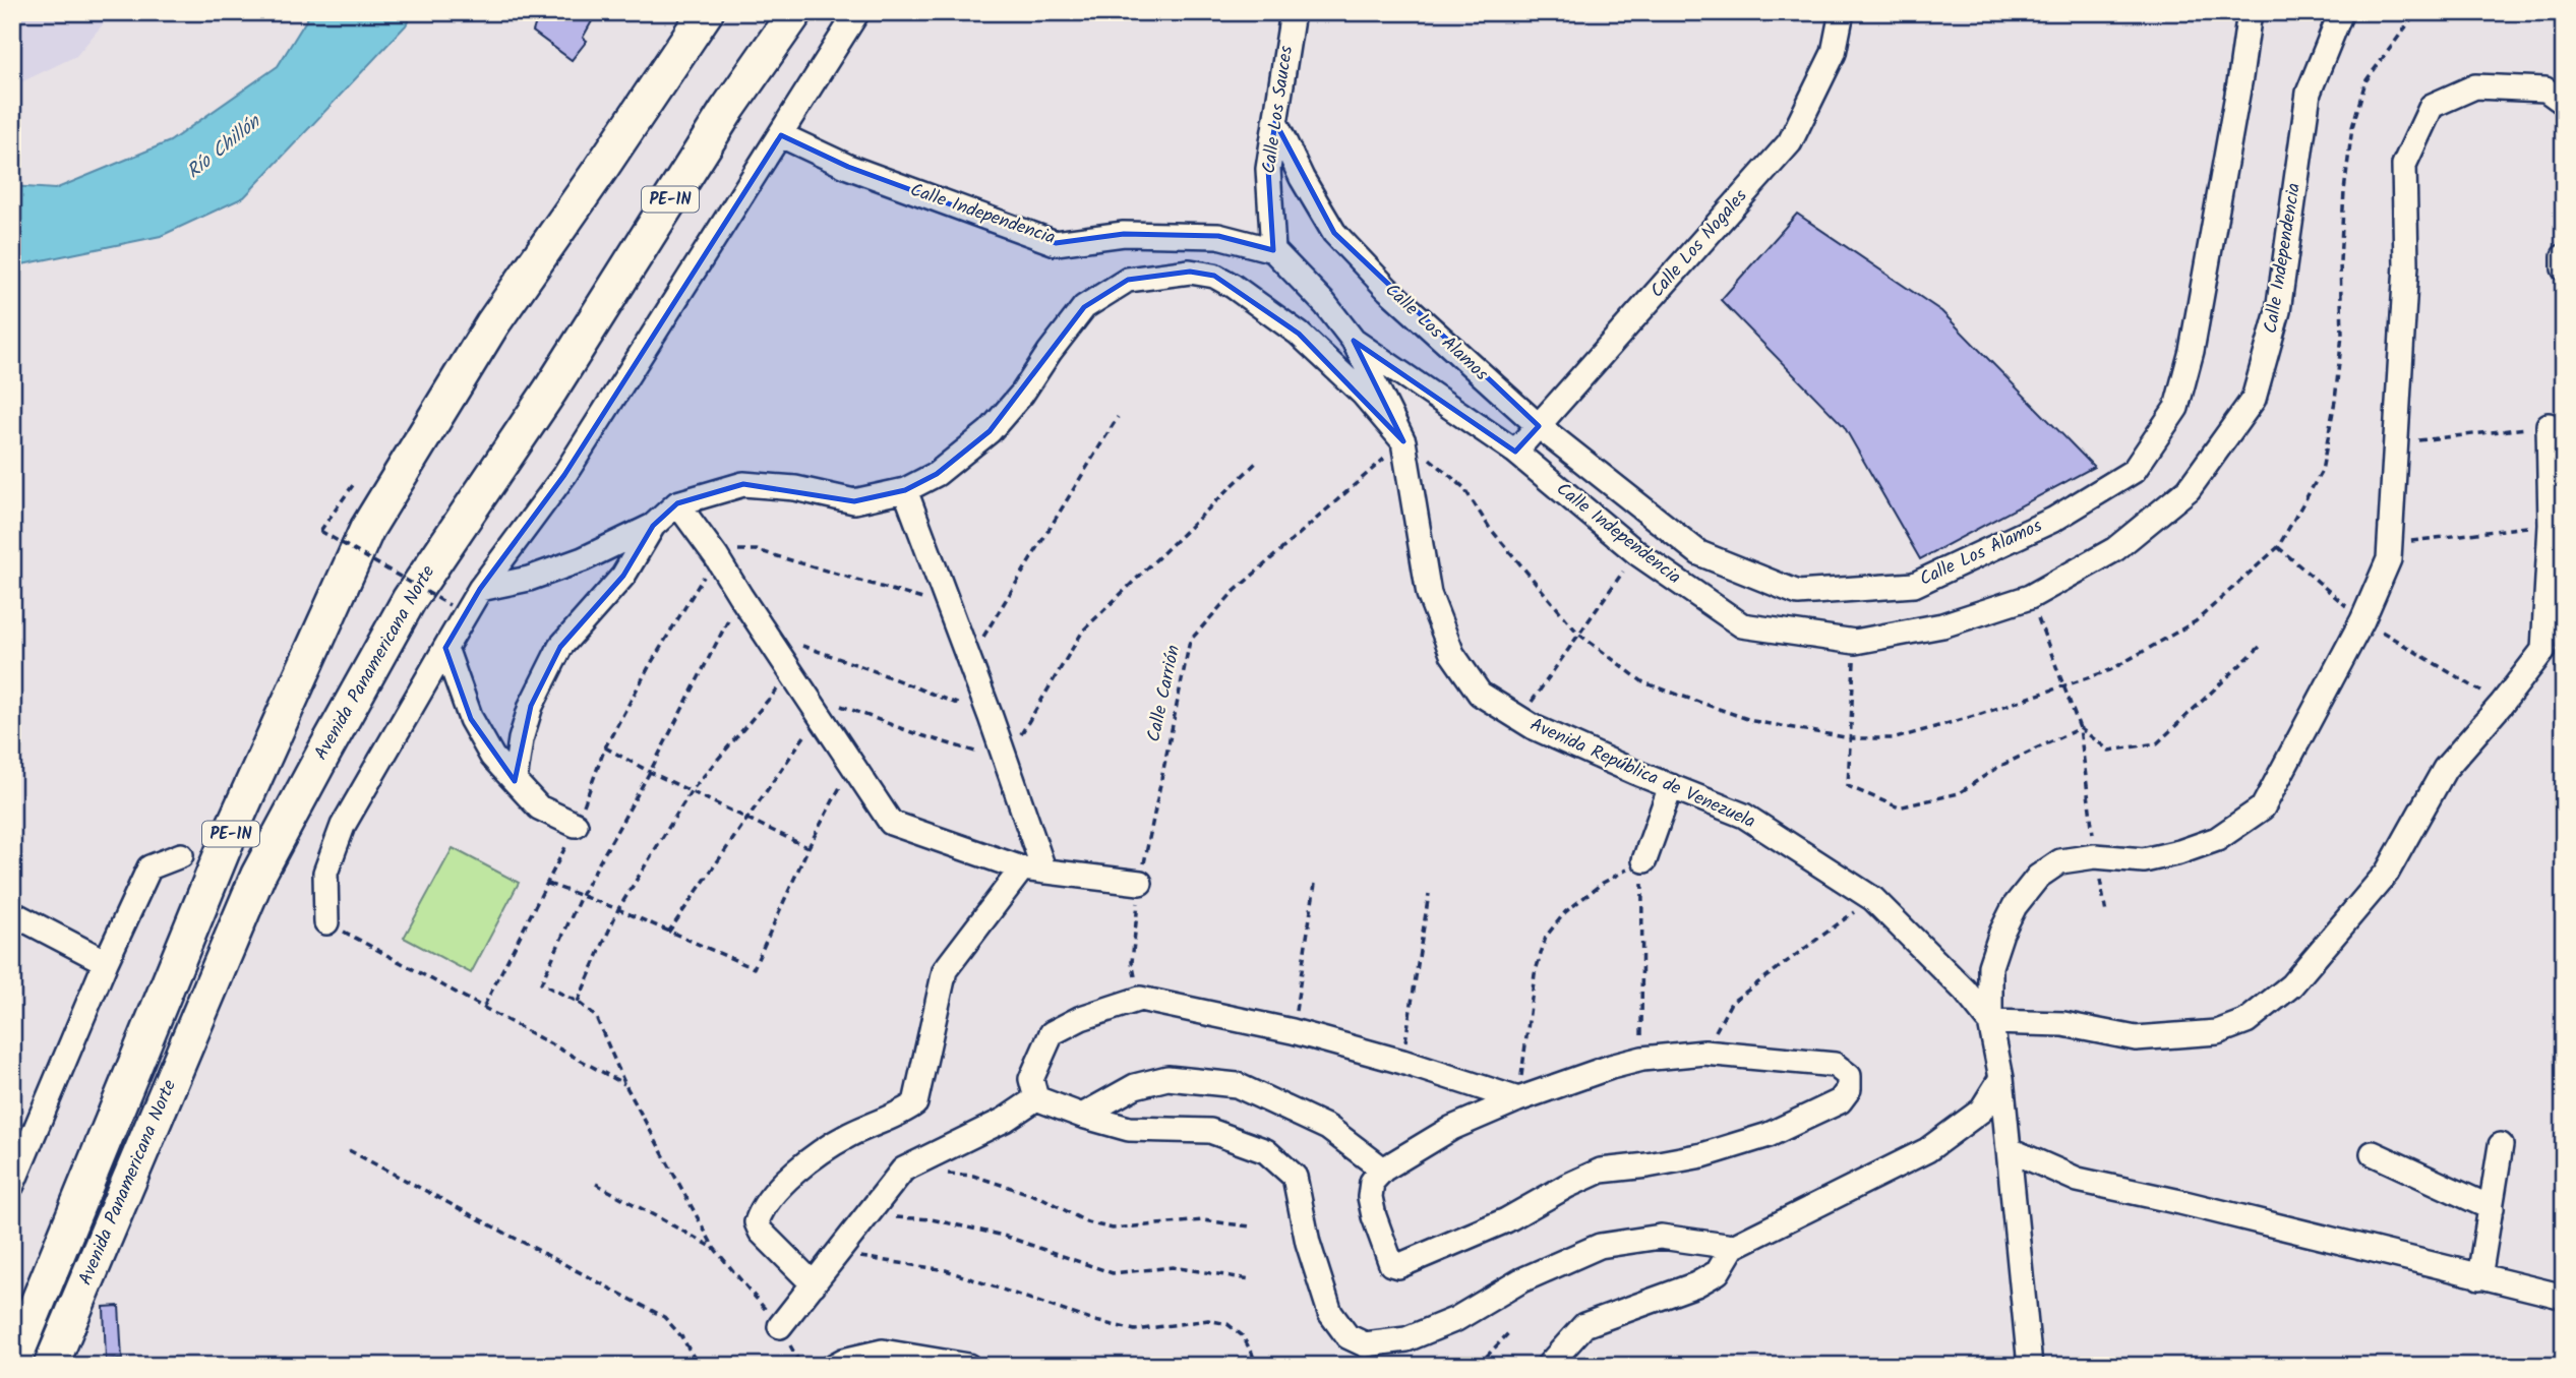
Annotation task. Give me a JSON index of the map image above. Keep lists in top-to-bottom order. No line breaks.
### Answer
{"streets":{"highway":["PE-1N","Avenida Panamericana Norte"],"street":["Calle Los Sauces","Calle Independencia","Calle Los Nogales","Calle Los Alamos","Avenida República de Venezuela"],"path":["Calle Carrión"]},"crossings":[["Calle Los Sauces","Calle Independencia"],["Calle Los Sauces","Calle Los Alamos"],["Calle Independencia","Calle Los Nogales"],["Calle Independencia","Avenida República de Venezuela"],["Calle Los Nogales","Calle Los Alamos"],["Calle Carrión","Avenida República de Venezuela"]],"water":["Río Chillón"]}
